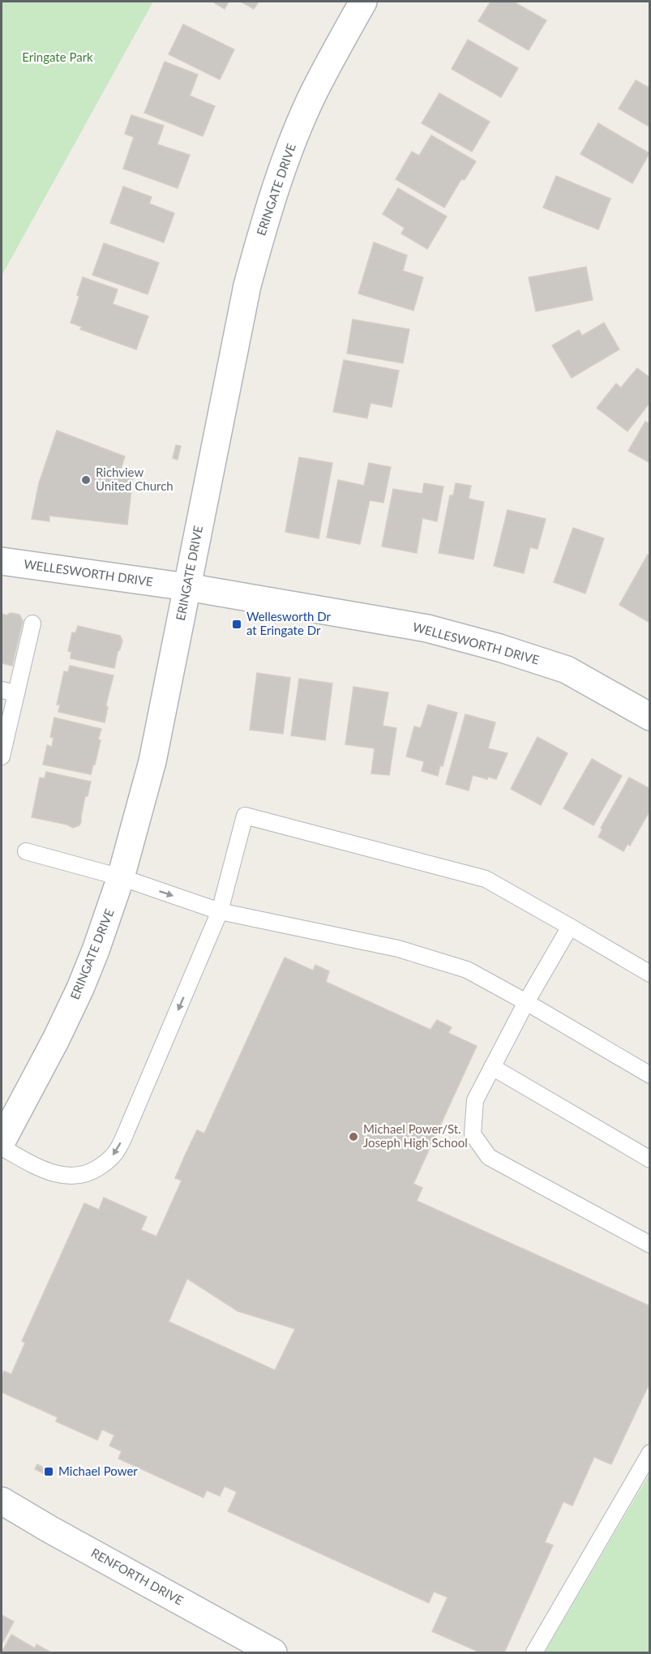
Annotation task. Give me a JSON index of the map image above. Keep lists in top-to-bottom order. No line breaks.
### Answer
{"streets":{"street":["ERINGATE DRIVE","WELLESWORTH DRIVE","RENFORTH DRIVE"]},"crossings":[["ERINGATE DRIVE","WELLESWORTH DRIVE"]],"parks":["Eringate Park"],"places":{"other":["Richview United Church","Michael Power/St. Joseph High School"],"transit":["Wellesworth Dr at Eringate Dr","Michael Power"]}}
